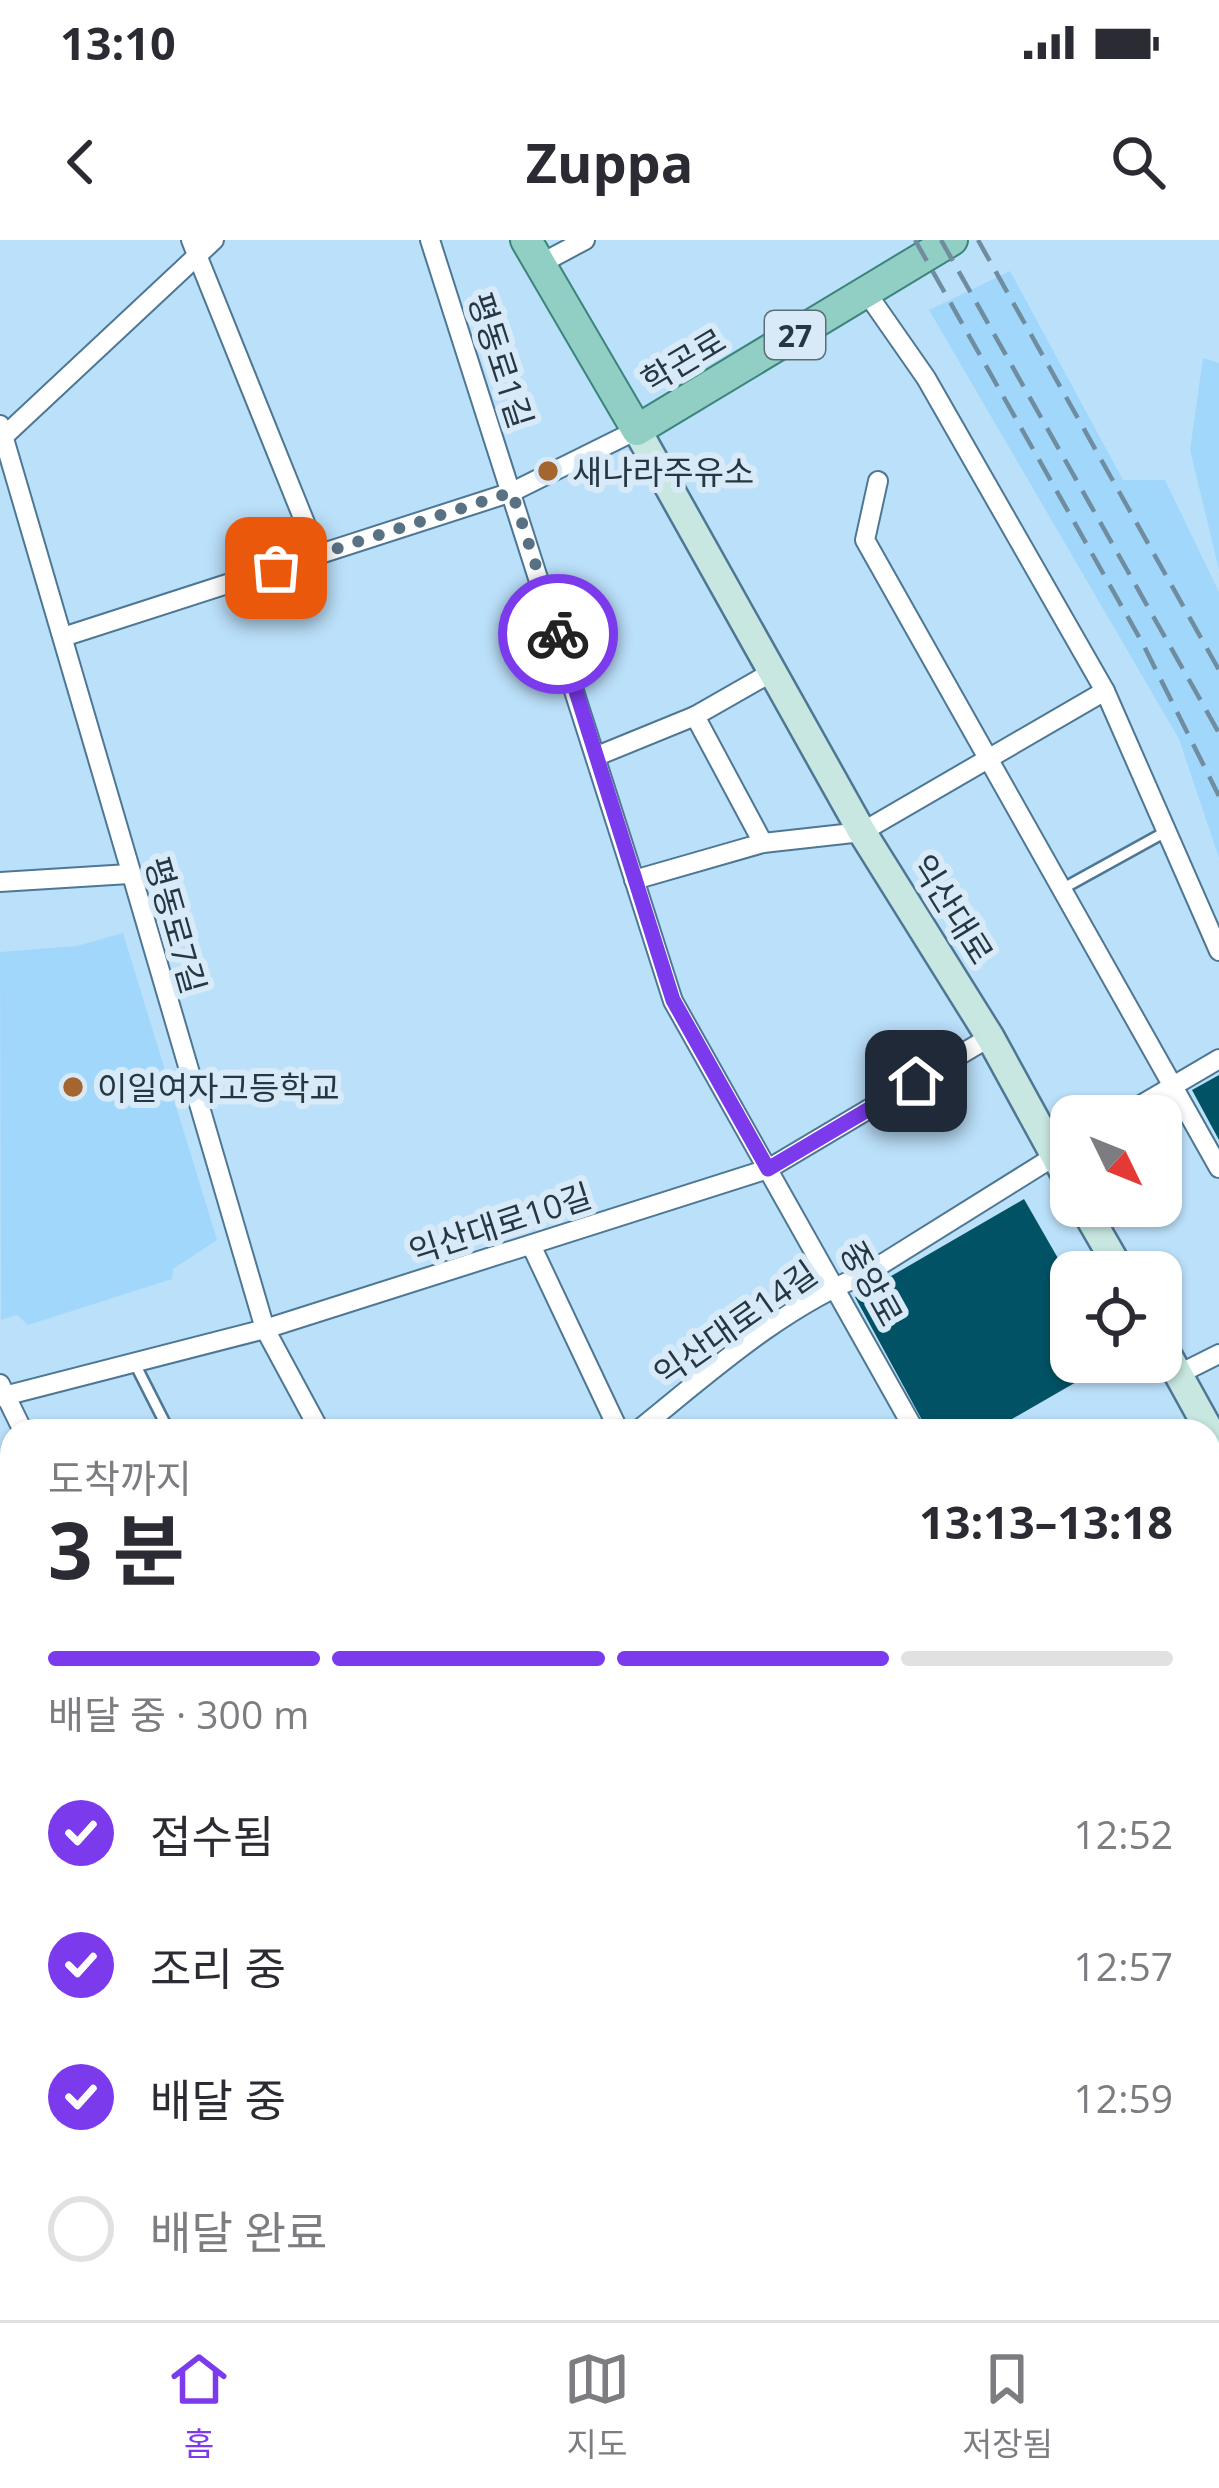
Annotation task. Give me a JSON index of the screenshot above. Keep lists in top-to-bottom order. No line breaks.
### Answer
{"streets":{"main road":["27","학곤로","익산대로"],"street":["평동로1길","평동로7길","익산대로10길","중앙로","익산대로14길"]},"crossings":[["평동로1길","익산대로10길"],["평동로1길","중앙로"],["학곤로","익산대로"],["익산대로","익산대로10길"],["평동로7길","익산대로10길"],["익산대로10길","중앙로"],["중앙로","익산대로14길"]],"places":["새나라주유소","이일여자고등학교"],"north":"bottom right","page":{"status":"13:10","header":"Zuppa","heading":["3 분","도착까지","13:13–13:18"],"bar":"배달 중 · 300 m","list":[["접수됨","12:52"],["조리 중","12:57"],["배달 중","12:59"],"배달 완료"],"tabs":["홈","지도","저장됨"]}}
